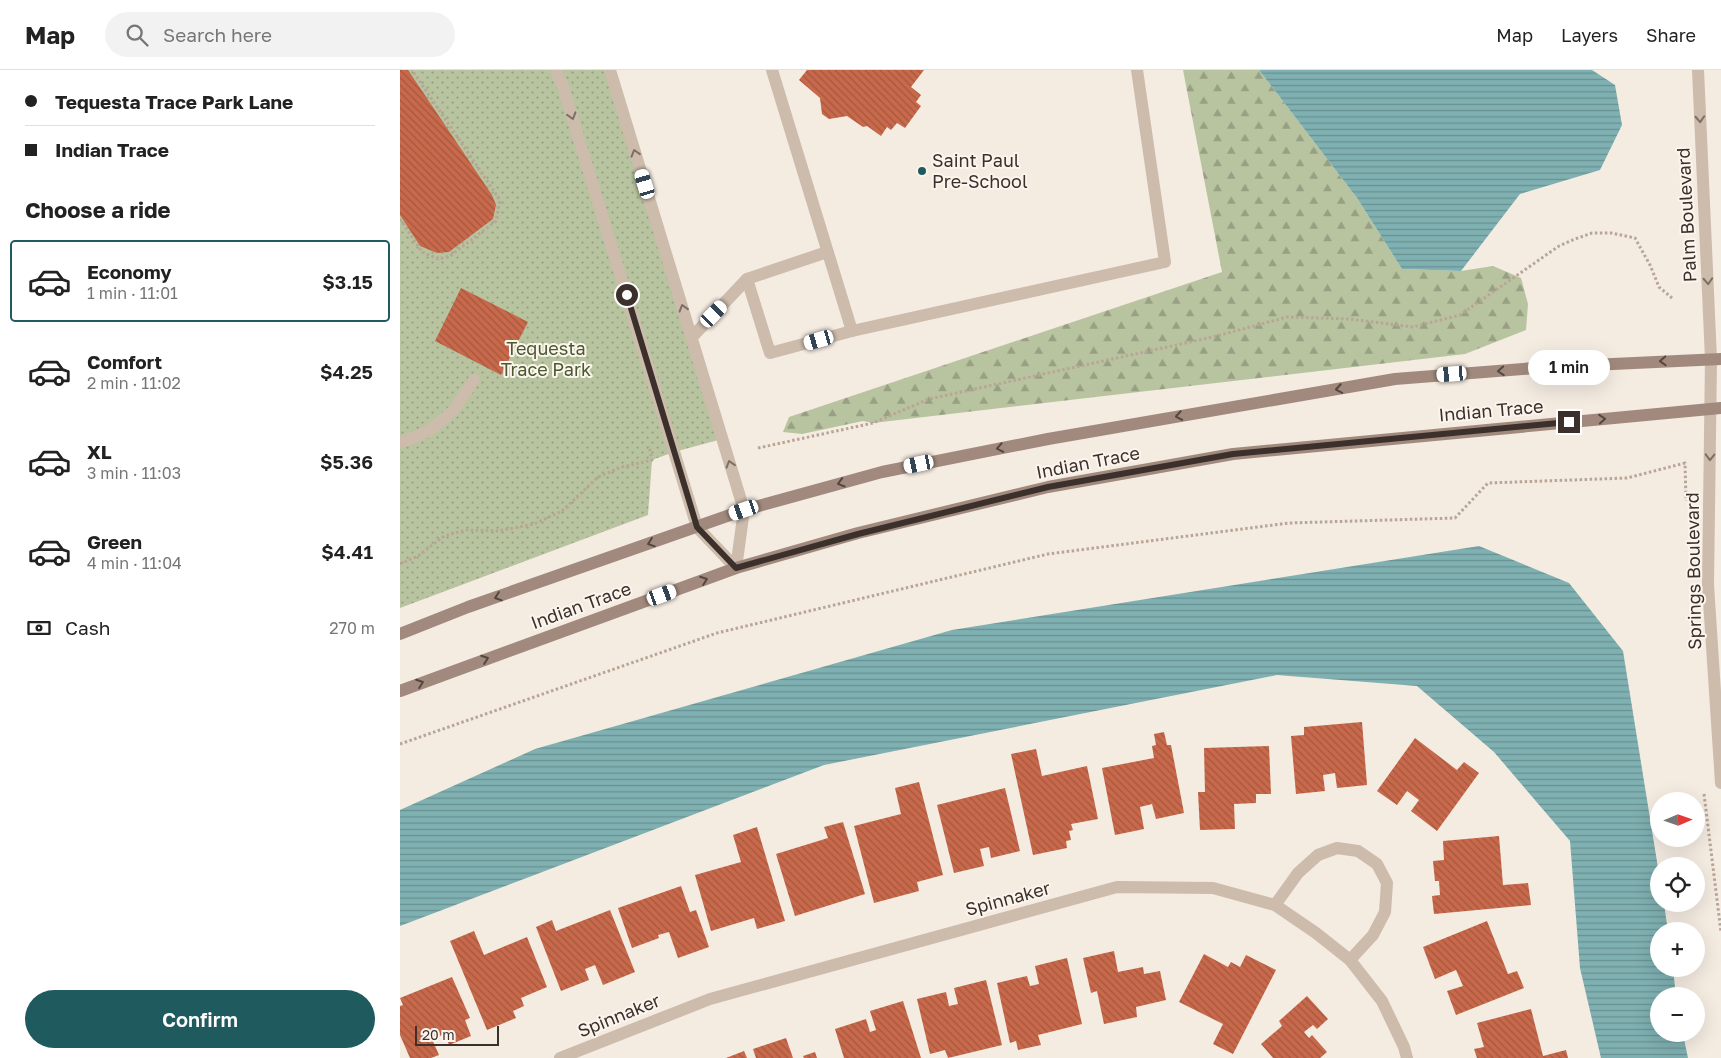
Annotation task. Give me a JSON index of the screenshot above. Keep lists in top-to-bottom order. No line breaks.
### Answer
{"streets":{"main road":["Indian Trace"],"street":["Palm Boulevard","Springs Boulevard","Spinnaker"]},"crossings":[["Palm Boulevard","Indian Trace"],["Palm Boulevard","Springs Boulevard"],["Indian Trace","Springs Boulevard"]],"one_way":["Palm Boulevard","Springs Boulevard"],"parks":["Tequesta Trace Park"],"places":["Saint Paul Pre-School"],"scale_bar":"20 m","north":"right","page":{"header":"Map","search":"Search here","nav":["Map","Layers","Share"],"banner":["Tequesta Trace Park Lane","Indian Trace"],"heading":"Choose a ride","list":[{"name":"Economy","note":"1 min · 11:01","value":"$3.15"},{"name":"Comfort","note":"2 min · 11:02","value":"$4.25"},{"name":"XL","note":"3 min · 11:03","value":"$5.36"},{"name":"Green","note":"4 min · 11:04","value":"$4.41"}],"bubble":"1 min","pay":["Cash","270 m"],"map_buttons":["+","−"],"buttons":"Confirm","scale":"20 m"}}
